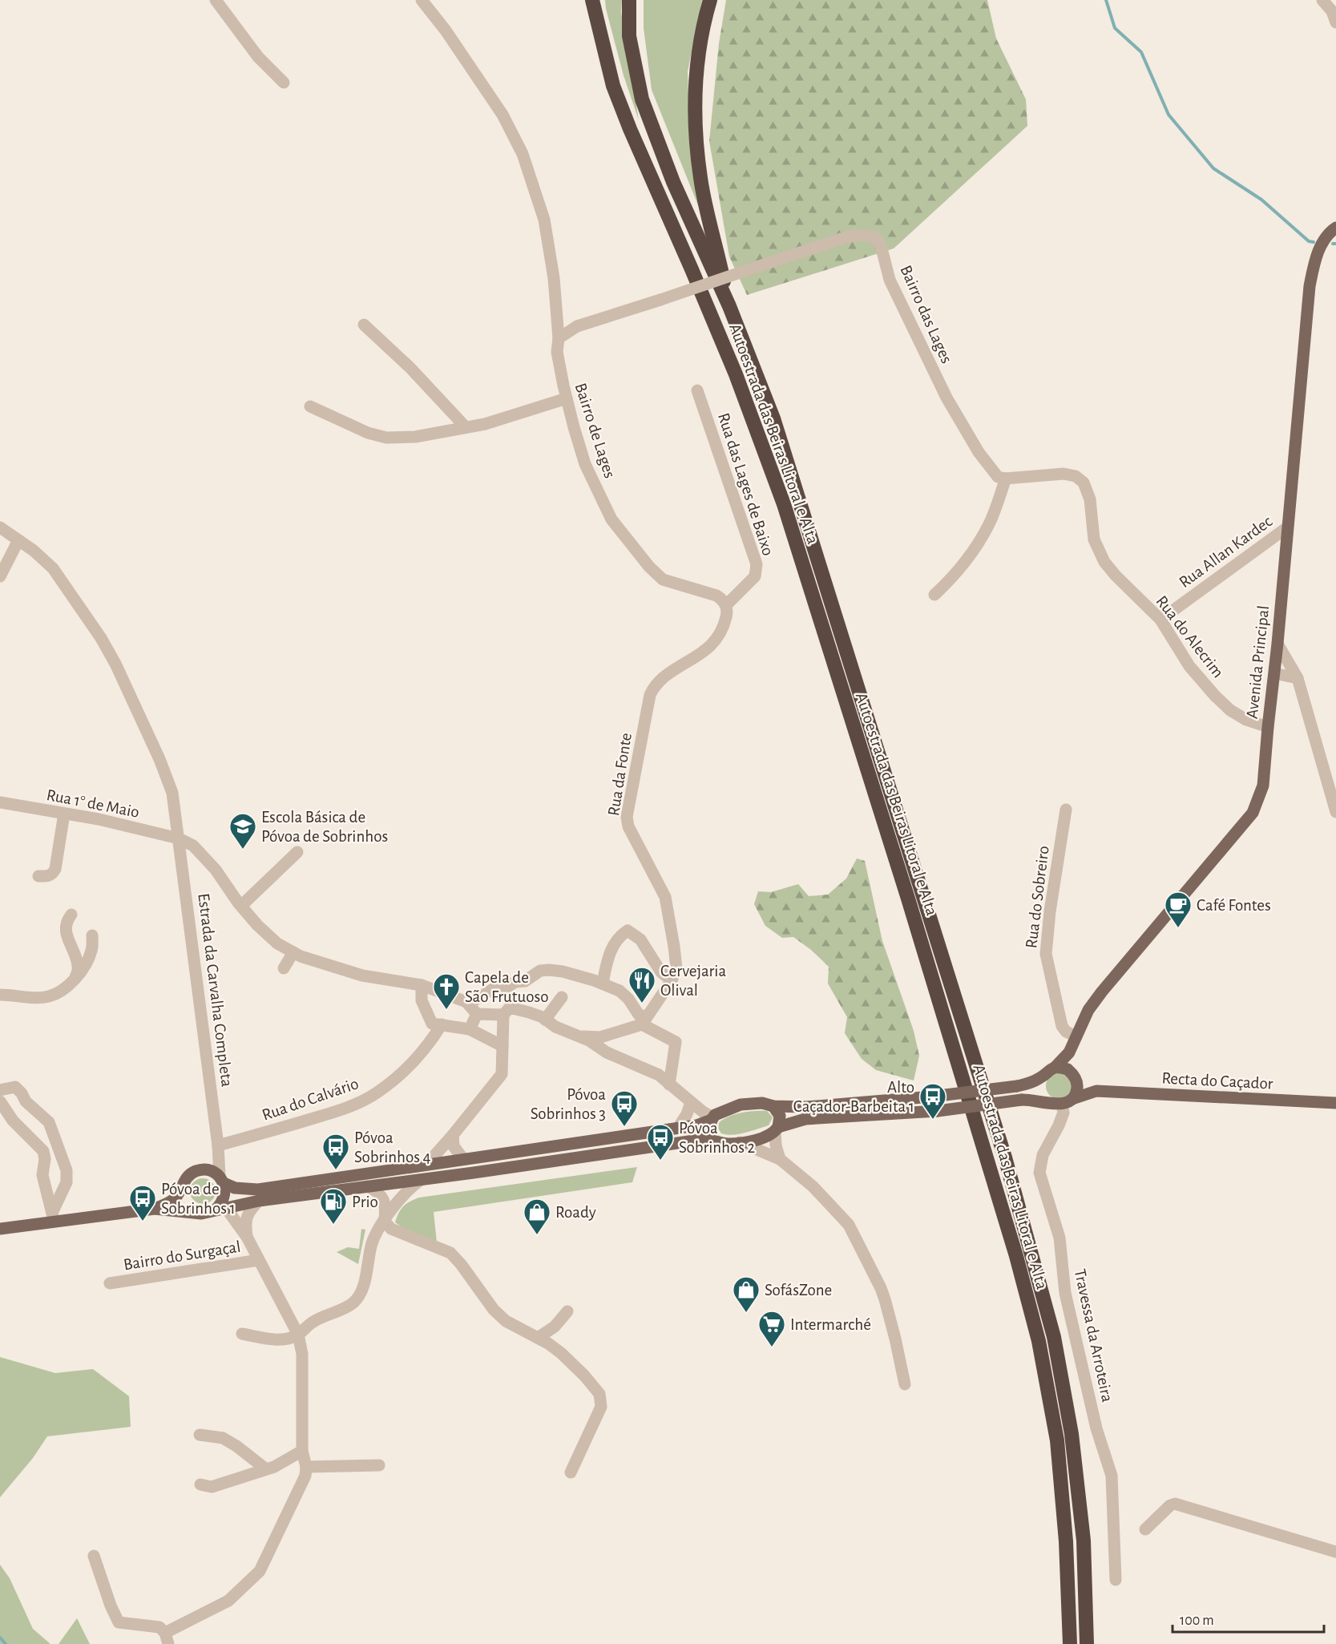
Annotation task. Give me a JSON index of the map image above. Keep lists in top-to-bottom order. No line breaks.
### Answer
{"streets":{"highway":["Autoestrada das Beiras Litoral e Alta"],"main road":["Avenida Principal","Recta do Caçador"],"street":["Bairro das Lages","Bairro de Lages","Rua das Lages de Baixo","Rua Allan Kardec","Rua do Alecrim","Rua da Fonte","Rua 1° de Maio","Rua do Sobreiro","Estrada da Carvalha Completa","Rua do Calvário","Bairro do Surgaçal","Travessa da Arroteira"]},"crossings":[["Bairro das Lages","Bairro de Lages"],["Bairro das Lages","Rua do Alecrim"],["Bairro de Lages","Rua das Lages de Baixo"],["Bairro de Lages","Rua da Fonte"],["Rua das Lages de Baixo","Rua da Fonte"],["Rua Allan Kardec","Rua do Alecrim"],["Rua Allan Kardec","Avenida Principal"],["Rua do Alecrim","Avenida Principal"],["Avenida Principal","Rua do Sobreiro"],["Avenida Principal","Travessa da Arroteira"],["Rua 1° de Maio","Estrada da Carvalha Completa"],["Estrada da Carvalha Completa","Rua do Calvário"],["Estrada da Carvalha Completa","Bairro do Surgaçal"]],"places":{"school or university":["Escola Básica de Póvoa de Sobrinhos"],"cafe":["Café Fontes"],"restaurant":["Cervejaria Olival"],"church":["Capela de São Frutuoso"],"bus stop":["Alto Caçador-Barbeita 1","Póvoa Sobrinhos 3","Póvoa Sobrinhos 2","Póvoa Sobrinhos 4","Póvoa de Sobrinhos 1"],"fuel station":["Prio"],"shop":["Roady","SofásZone"],"supermarket":["Intermarché"]},"scale_bar":"100 m"}
